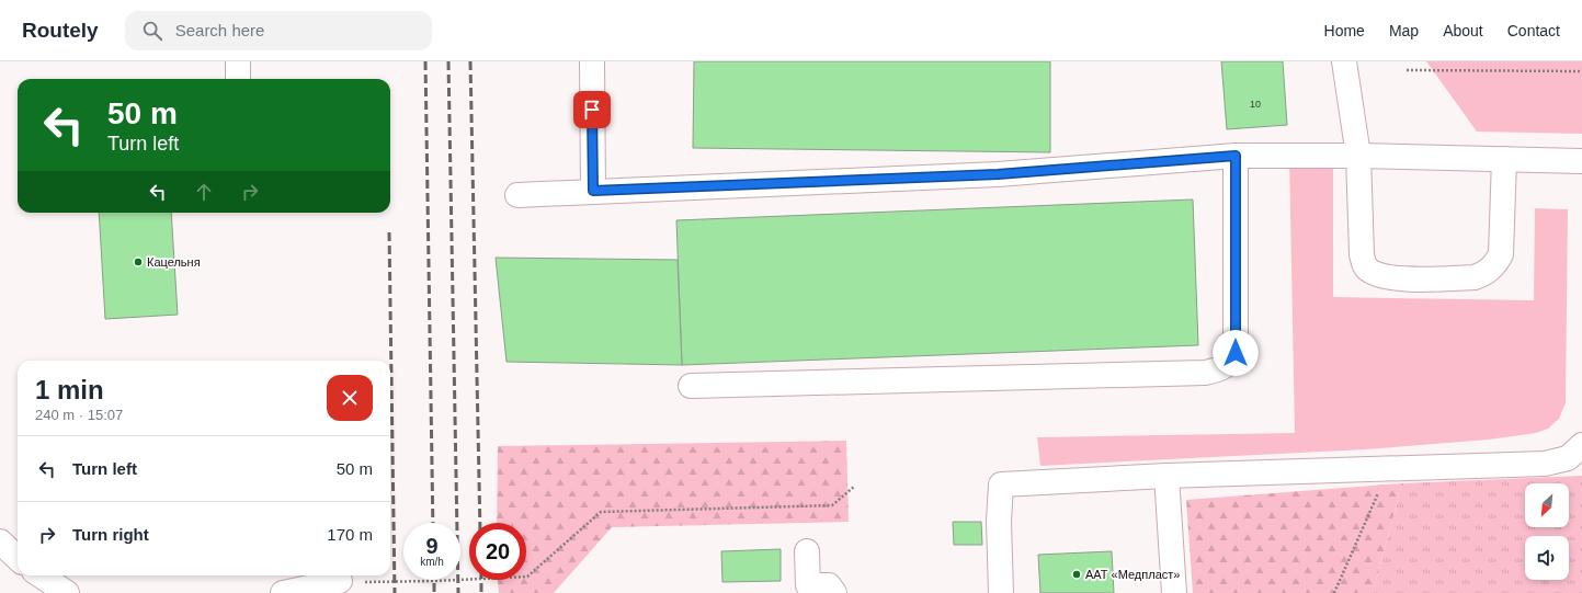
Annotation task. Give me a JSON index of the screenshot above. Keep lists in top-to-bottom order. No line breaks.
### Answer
{"places":["Кацельня","ААТ «Медпласт»"],"house_numbers":["10"],"north":"bottom left","page":{"header":"Routely","search":"Search here","nav":["Home","Map","About","Contact"],"turn":["50 m","Turn left"],"heading":["1 min","240 m · 15:07"],"list":[{"name":"Turn left","value":"50 m"},{"name":"Turn right","value":"170 m"}],"speed":"9 km/h","limit":"20"}}
